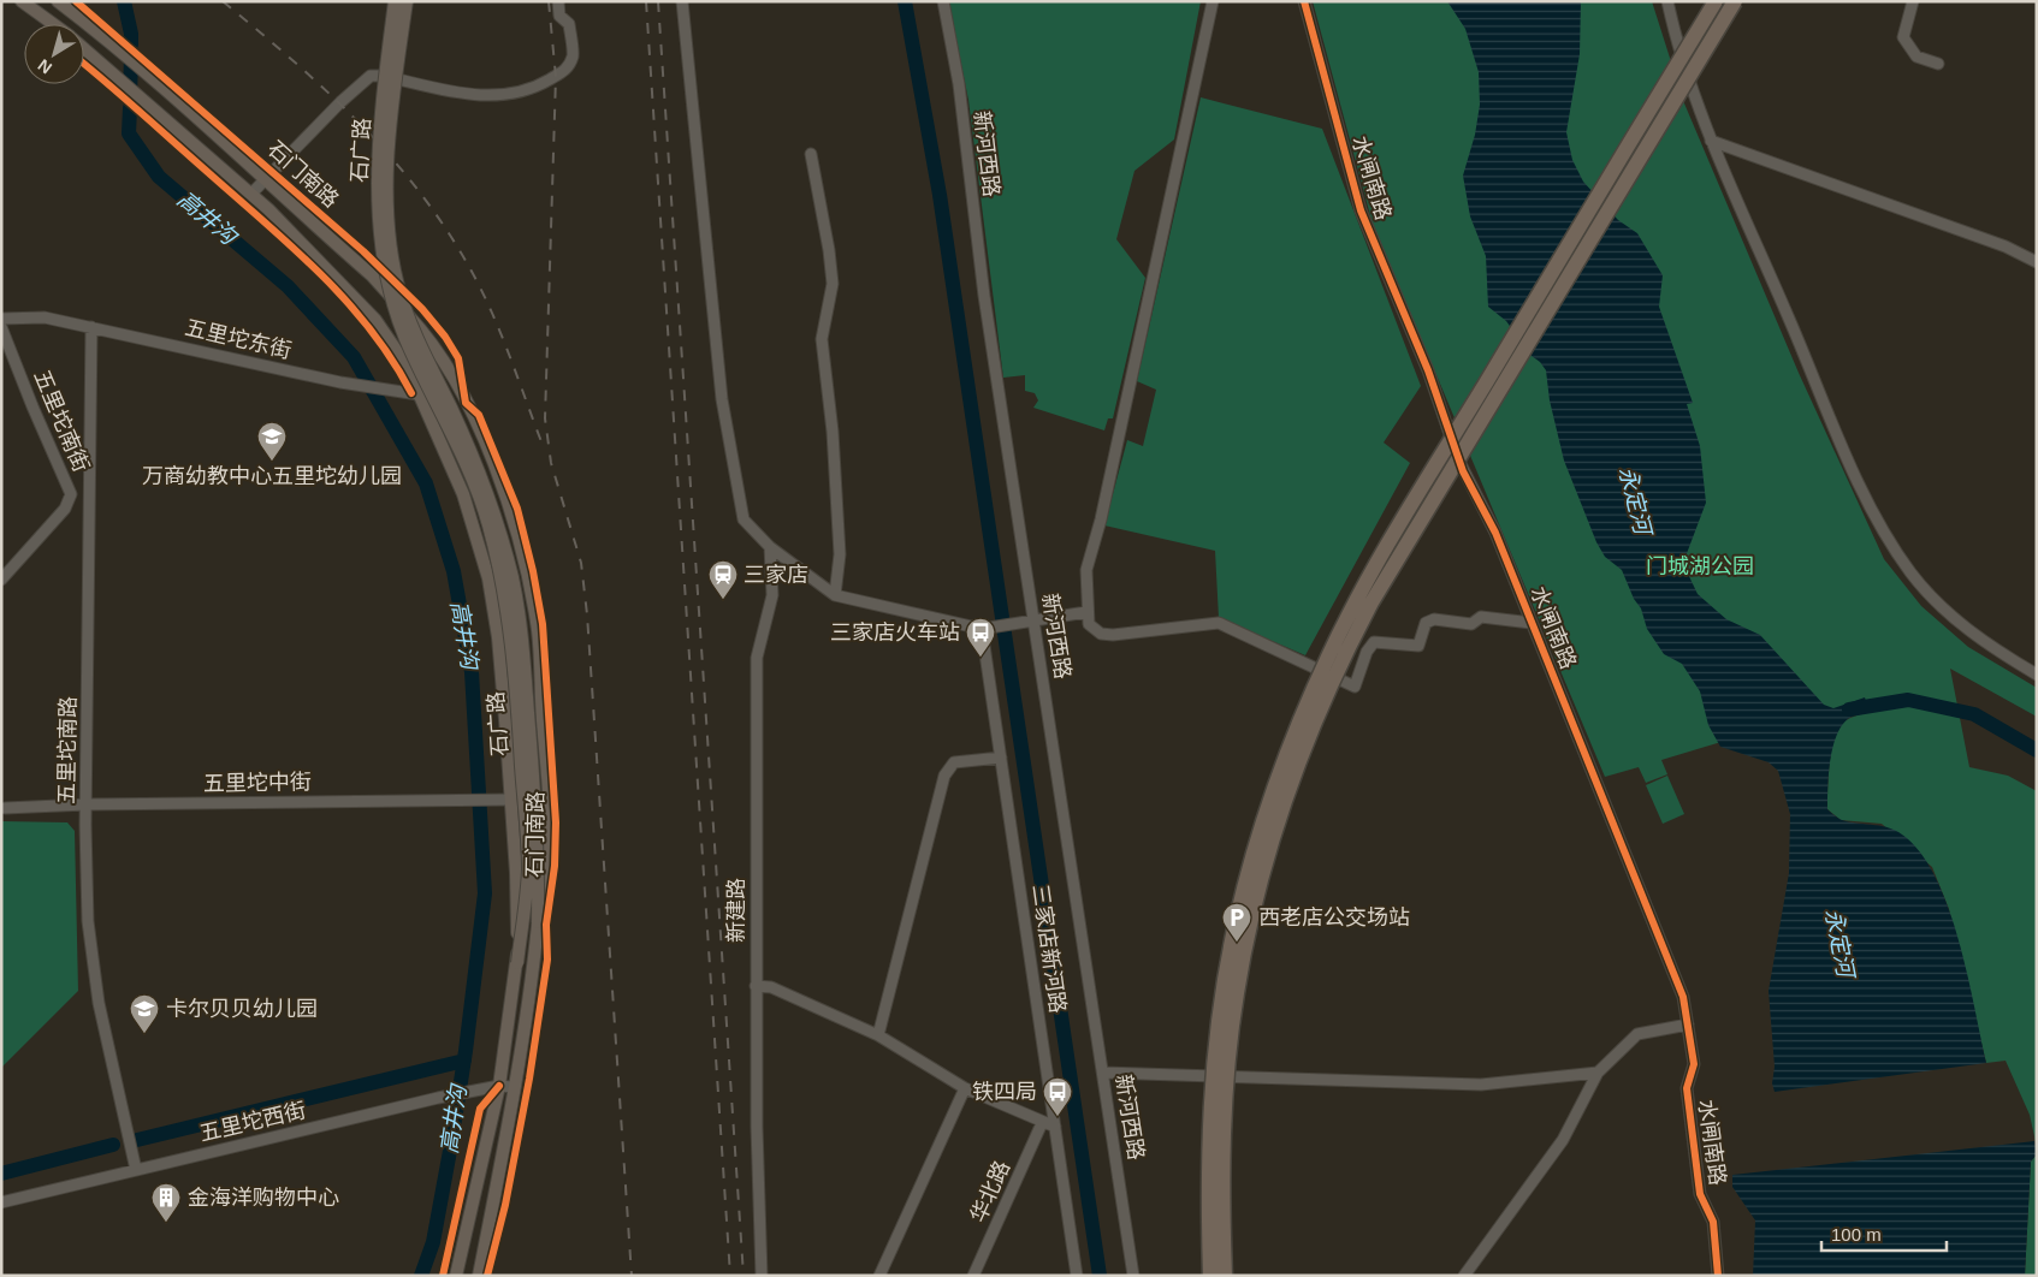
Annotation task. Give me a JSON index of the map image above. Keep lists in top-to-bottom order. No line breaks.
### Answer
{"streets":{"main road":["石广路","石门南路"],"street":["新河西路","水闸南路","五里坨东街","五里坨南街","五里坨南路","五里坨中街","新建路","三家店新河路","五里坨西街","华北路"]},"crossings":[["石广路","石门南路"],["石门南路","五里坨东街"],["石门南路","五里坨中街"],["石门南路","五里坨西街"],["五里坨东街","五里坨南路"],["五里坨南路","五里坨中街"],["五里坨南路","五里坨西街"]],"water":["高井沟","永定河"],"parks":["门城湖公园"],"places":{"school or university":["万商幼教中心五里坨幼儿园","卡尔贝贝幼儿园"],"station":["三家店"],"bus stop":["三家店火车站","铁四局"],"parking":["西老店公交场站"],"building":["金海洋购物中心"]},"scale_bar":"100 m","north":"bottom left"}
